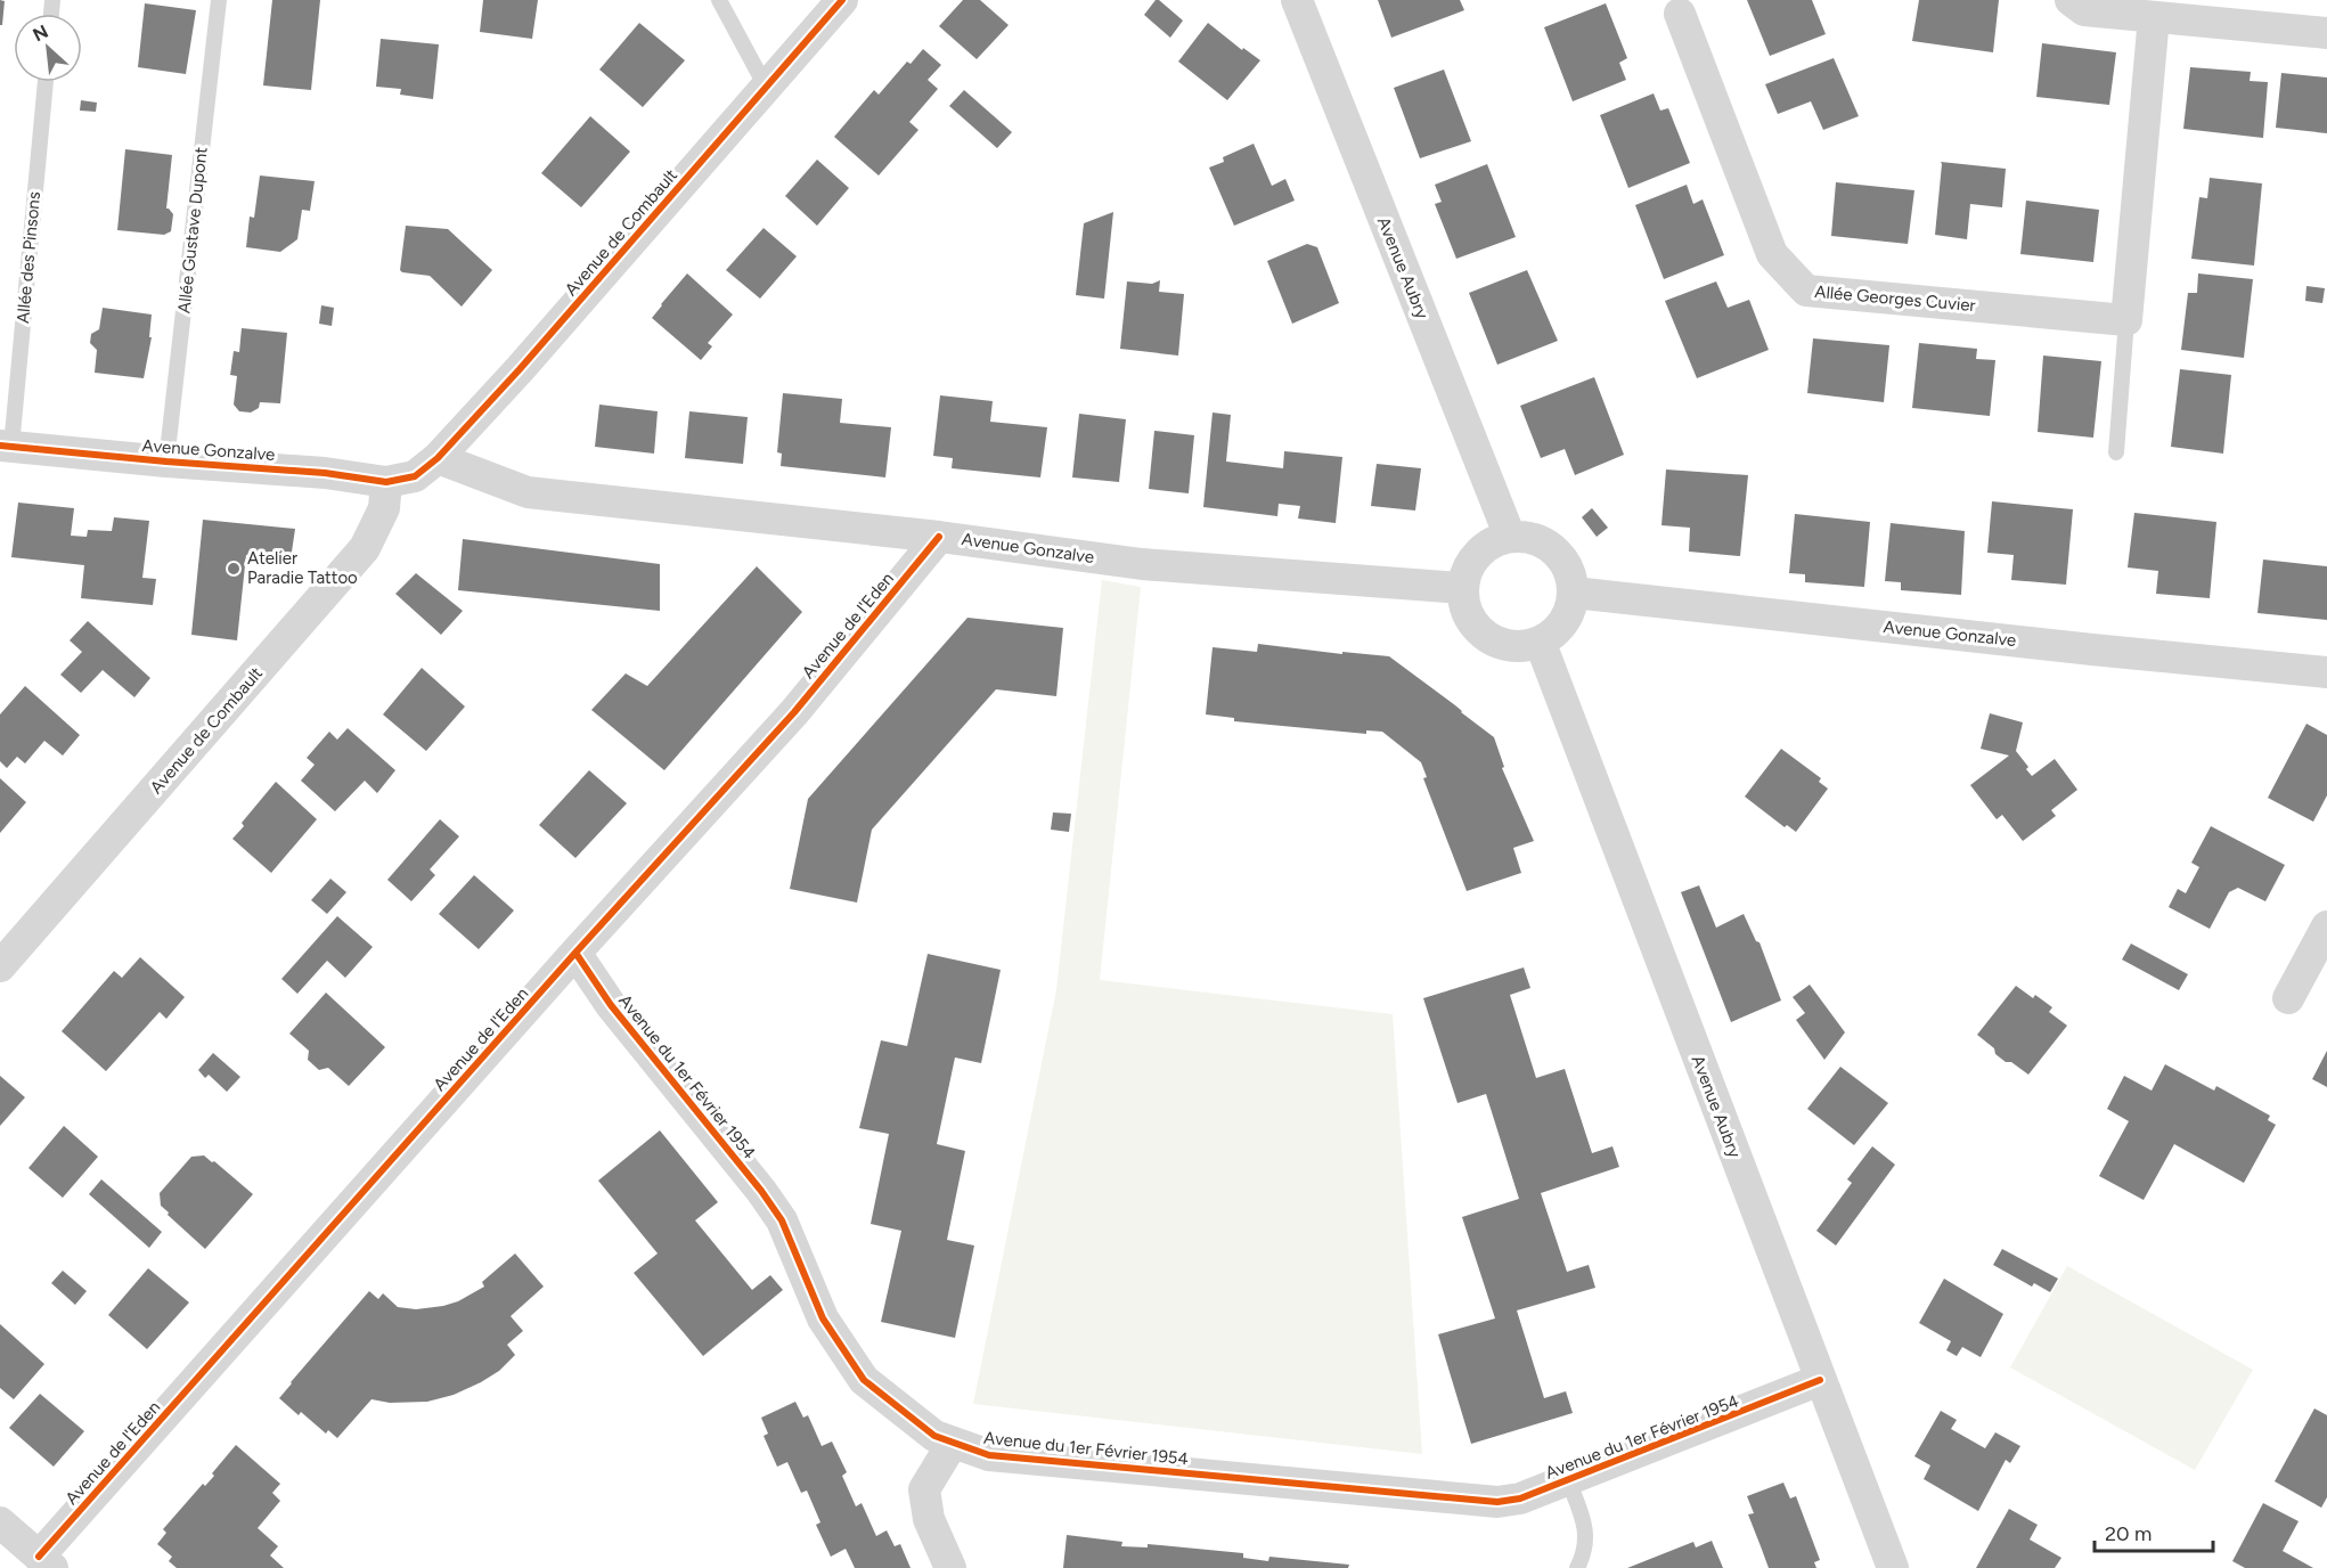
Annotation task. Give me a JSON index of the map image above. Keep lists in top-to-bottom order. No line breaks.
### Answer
{"streets":{"street":["Avenue de Combault","Avenue Aubry","Allée Georges Cuvier","Avenue Gonzalve","Avenue de l'Eden","Avenue du 1er Février 1954"],"lane":["Allée Gustave Dupont","Allée des Pinsons"]},"crossings":[["Allée Gustave Dupont","Avenue Gonzalve"],["Avenue de Combault","Avenue Gonzalve"],["Allée des Pinsons","Avenue Gonzalve"],["Avenue Aubry","Avenue Gonzalve"],["Avenue Aubry","Avenue du 1er Février 1954"],["Avenue Gonzalve","Avenue de l'Eden"],["Avenue de l'Eden","Avenue du 1er Février 1954"]],"places":["Atelier Paradie Tattoo"],"scale_bar":"20 m","north":"top left"}
